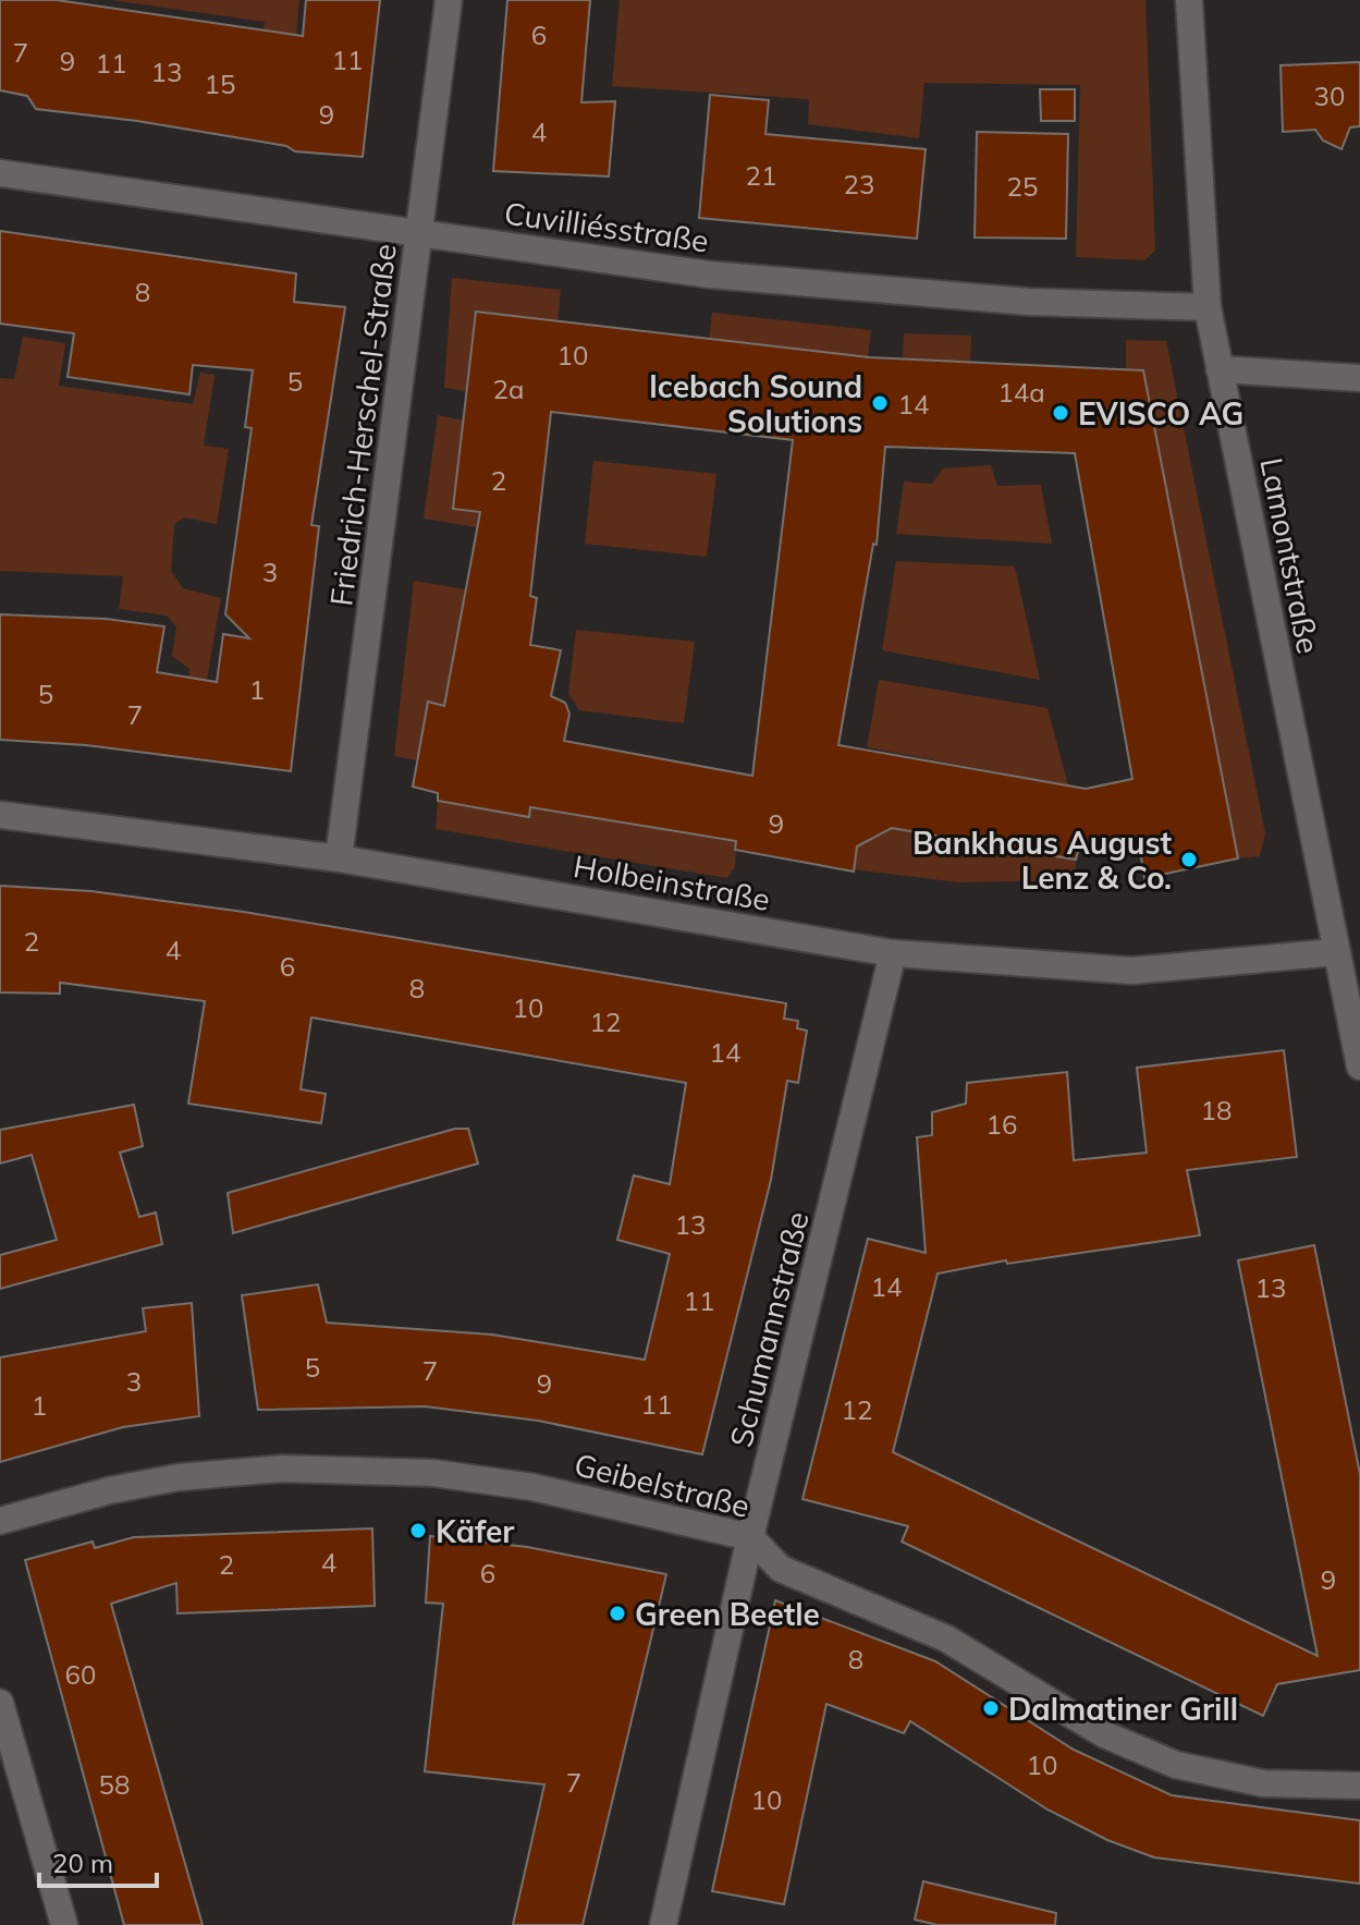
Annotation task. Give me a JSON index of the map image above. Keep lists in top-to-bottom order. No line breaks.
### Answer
{"streets":{"street":["Cuvilliésstraße","Friedrich-Herschel-Straße","Lamontstraße","Holbeinstraße","Schumannstraße","Geibelstraße"]},"crossings":[["Cuvilliésstraße","Friedrich-Herschel-Straße"],["Cuvilliésstraße","Lamontstraße"],["Friedrich-Herschel-Straße","Holbeinstraße"],["Lamontstraße","Holbeinstraße"],["Holbeinstraße","Schumannstraße"],["Schumannstraße","Geibelstraße"]],"places":["Icebach Sound Solutions","EVISCO AG","Bankhaus August Lenz & Co.","Käfer","Green Beetle","Dalmatiner Grill"],"house_numbers":["6","7","11","9","11","13","15","30","9","4","21","23","25","8","10","5","2a","14a","14","2","3","1","5","7","9","2","4","6","8","10","12","14","18","16","13","14","13","11","5","7","3","9","11","1","12","4","2","6","9","8","60","10","7","58","10"],"scale_bar":"20 m"}
